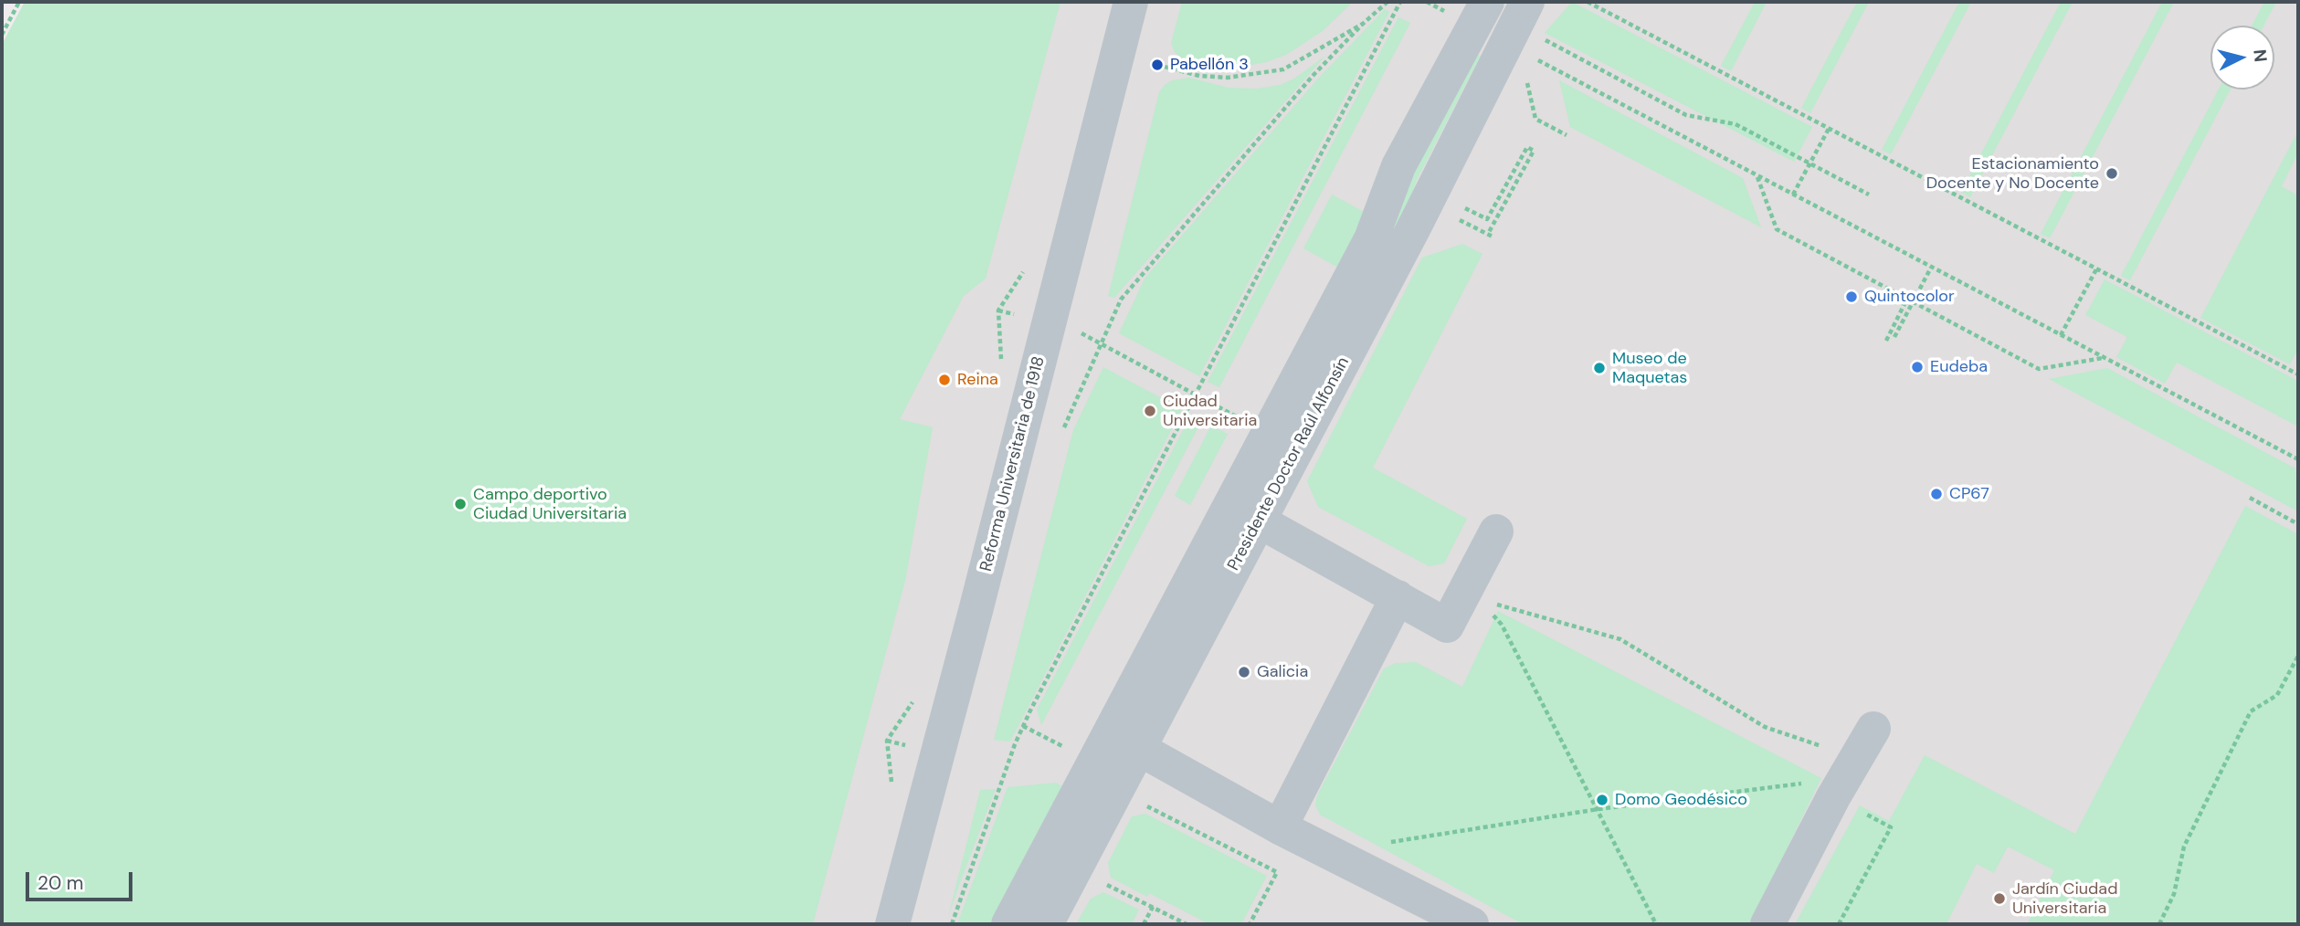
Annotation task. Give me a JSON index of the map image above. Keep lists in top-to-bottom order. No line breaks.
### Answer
{"streets":{"lane":["Reforma Universitaria de 1918","Presidente Doctor Raúl Alfonsín"]},"places":["Pabellón 3","Estacionamiento Docente y No Docente","Quintocolor","Eudeba","Museo de Maquetas","Reina","Ciudad Universitaria","CP67","Campo deportivo Ciudad Universitaria","Galicia","Domo Geodésico","Jardín Ciudad Universitaria"],"scale_bar":"20 m","north":"right"}
